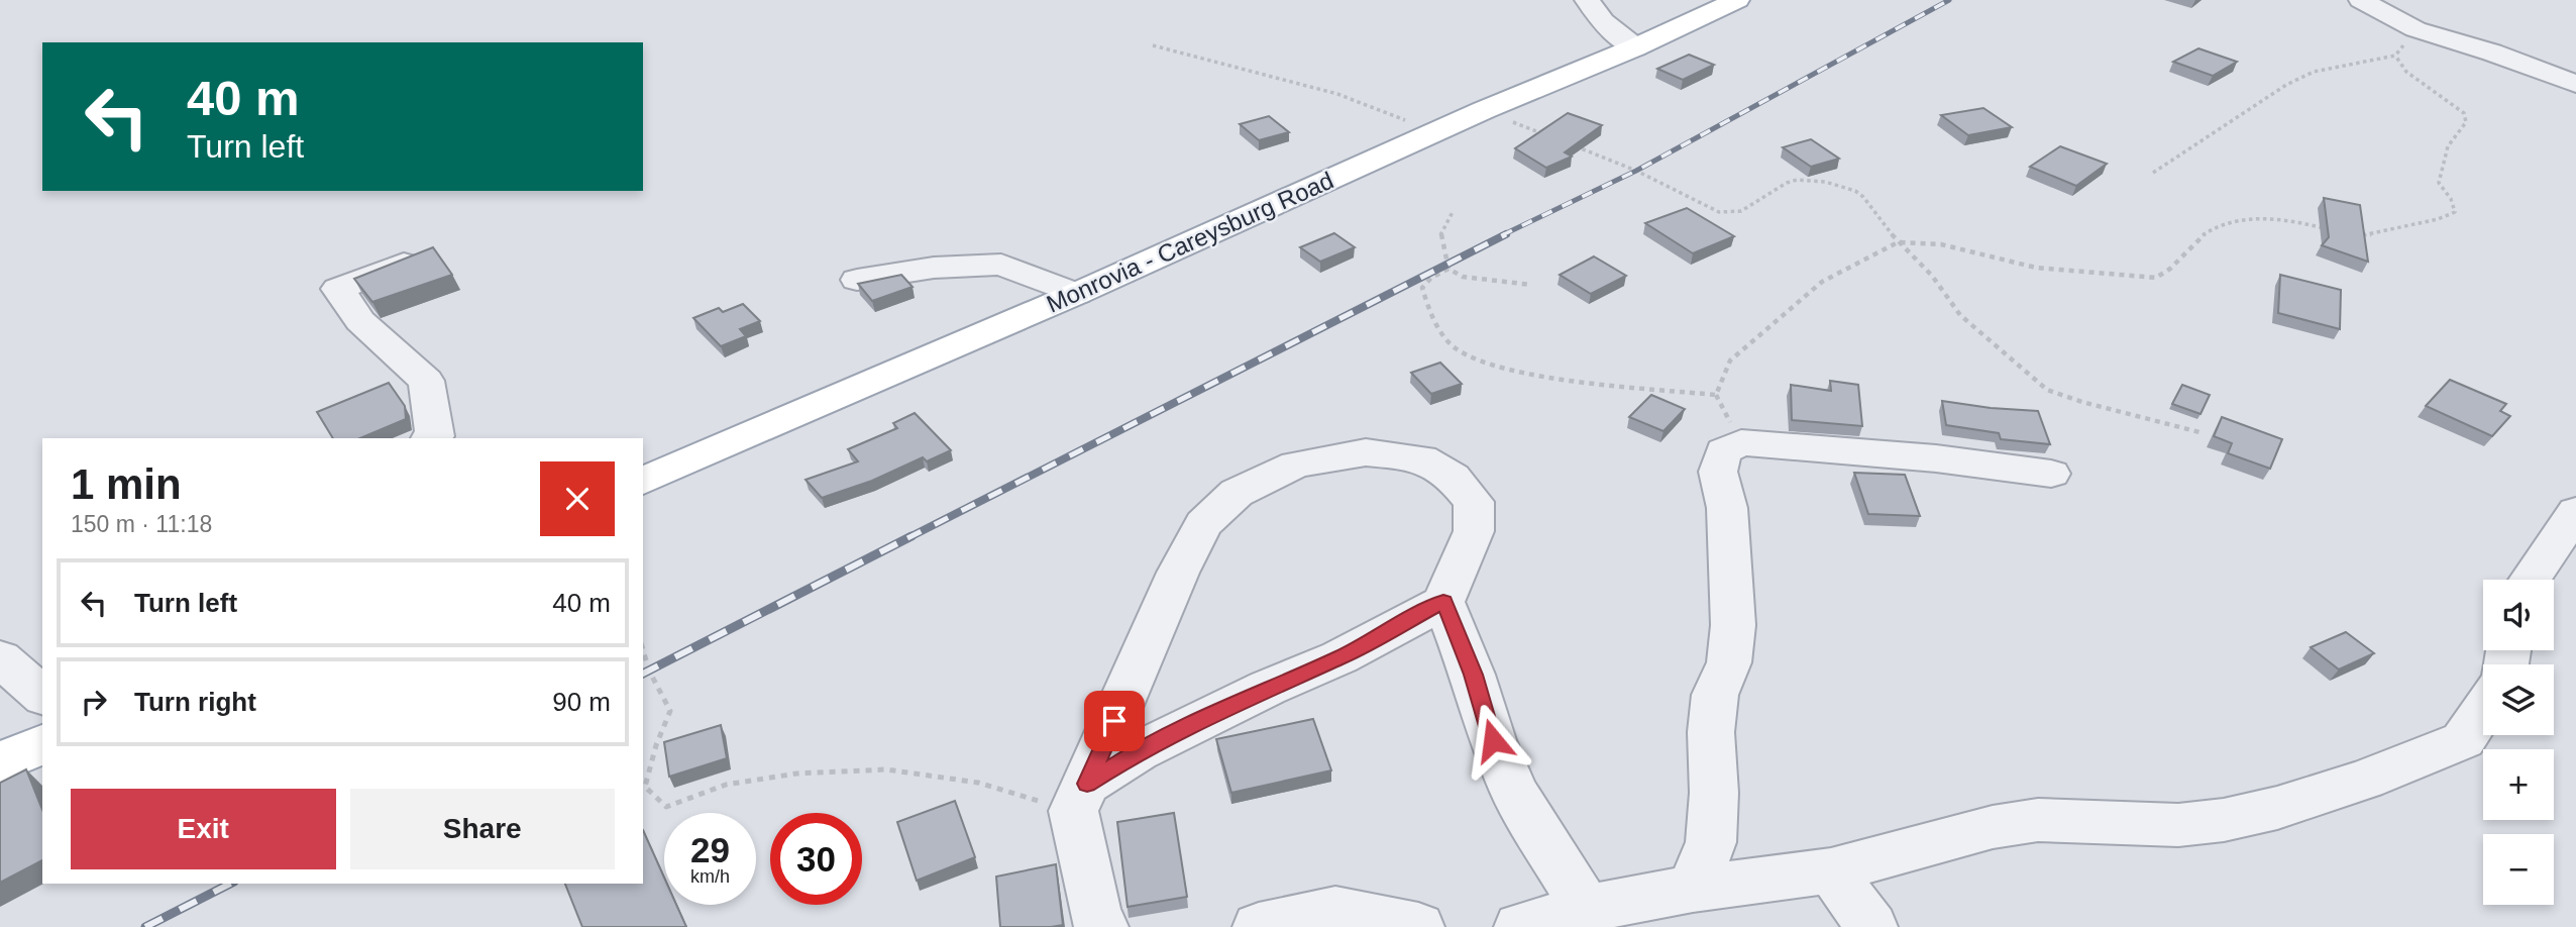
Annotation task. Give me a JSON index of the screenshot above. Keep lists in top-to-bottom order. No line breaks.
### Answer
{"streets":{"main road":["Monrovia - Careysburg Road"]},"page":{"turn":["40 m","Turn left"],"heading":["1 min","150 m · 11:18"],"list":[{"name":"Turn left","value":"40 m"},{"name":"Turn right","value":"90 m"}],"map_buttons":["+","−"],"buttons":["Exit","Share"],"speed":"29 km/h","limit":"30"}}
